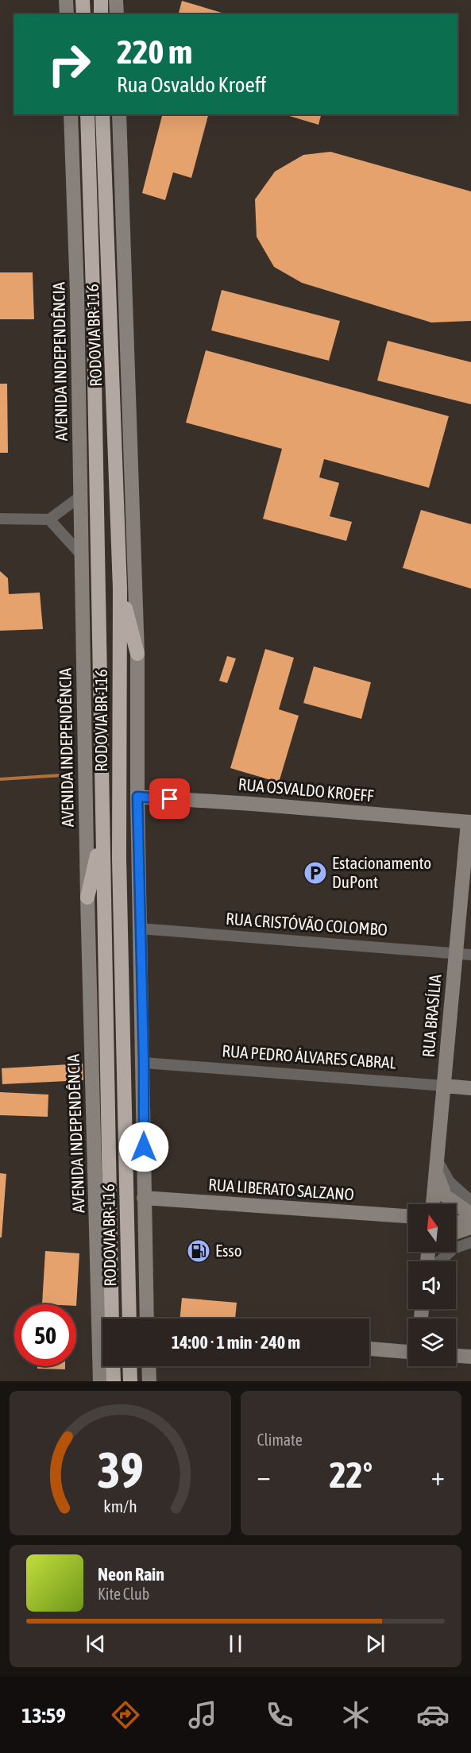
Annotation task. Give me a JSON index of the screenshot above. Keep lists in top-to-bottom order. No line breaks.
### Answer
{"streets":{"highway":["RODOVIA BR-116"],"main road":["AVENIDA INDEPENDÊNCIA","RUA OSVALDO KROEFF","RUA BRASÍLIA","RUA PEDRO ÁLVARES CABRAL","RUA LIBERATO SALZANO"],"street":["RUA CRISTÓVÃO COLOMBO"]},"crossings":[["RODOVIA BR-116","RUA OSVALDO KROEFF"],["RODOVIA BR-116","RUA CRISTÓVÃO COLOMBO"],["RODOVIA BR-116","RUA PEDRO ÁLVARES CABRAL"],["RODOVIA BR-116","RUA LIBERATO SALZANO"],["RUA OSVALDO KROEFF","RUA BRASÍLIA"],["RUA CRISTÓVÃO COLOMBO","RUA BRASÍLIA"],["RUA BRASÍLIA","RUA PEDRO ÁLVARES CABRAL"]],"places":{"parking":["Estacionamento DuPont"],"fuel station":["Esso"]},"north":"top","page":{"turn":["220 m","Rua Osvaldo Kroeff"],"limit":"50","trip":"14:00 · 1 min · 240 m","tile":"Climate","heat":["−","22°","+"],"song":["Neon Rain","Kite Club"],"tabs":"13:59","gauge":["39","km/h"]}}
